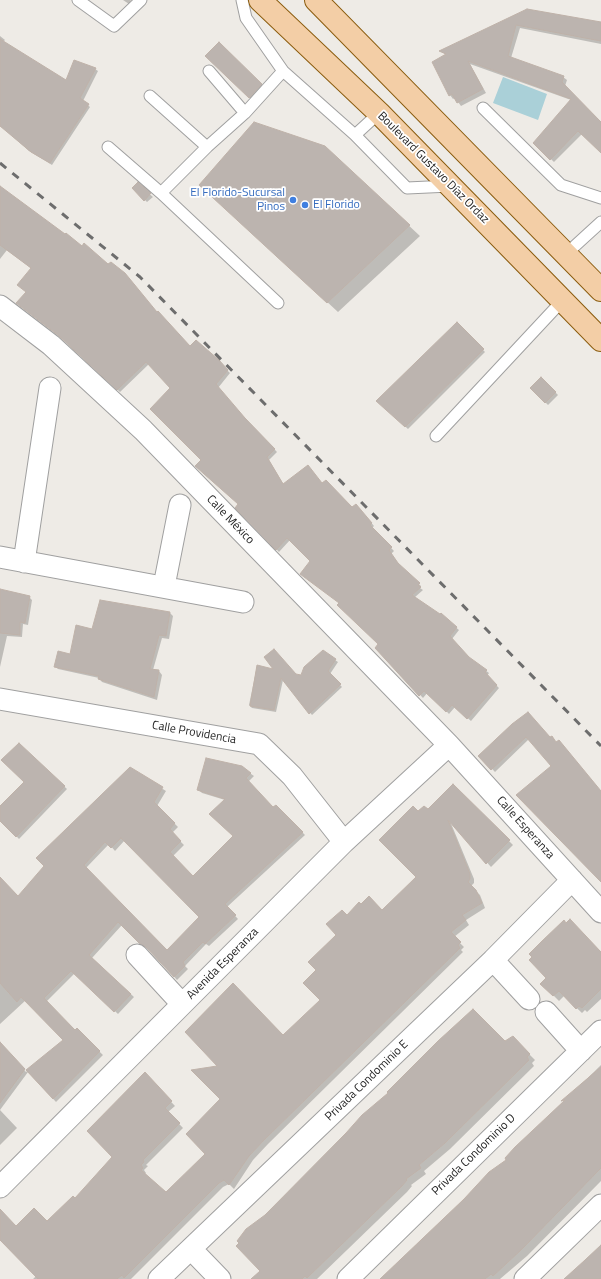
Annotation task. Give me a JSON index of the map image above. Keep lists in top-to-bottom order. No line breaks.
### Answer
{"streets":{"main road":["Boulevard Gustavo Díaz Ordaz"],"street":["Calle México","Calle Providencia","Calle Esperanza","Avenida Esperanza","Privada Condominio E","Privada Condominio D"]},"crossings":[["Calle México","Calle Esperanza"],["Calle México","Avenida Esperanza"],["Calle Providencia","Avenida Esperanza"],["Calle Esperanza","Avenida Esperanza"],["Calle Esperanza","Privada Condominio E"]],"places":["El Florido-Sucursal Pinos","El Florido"]}
